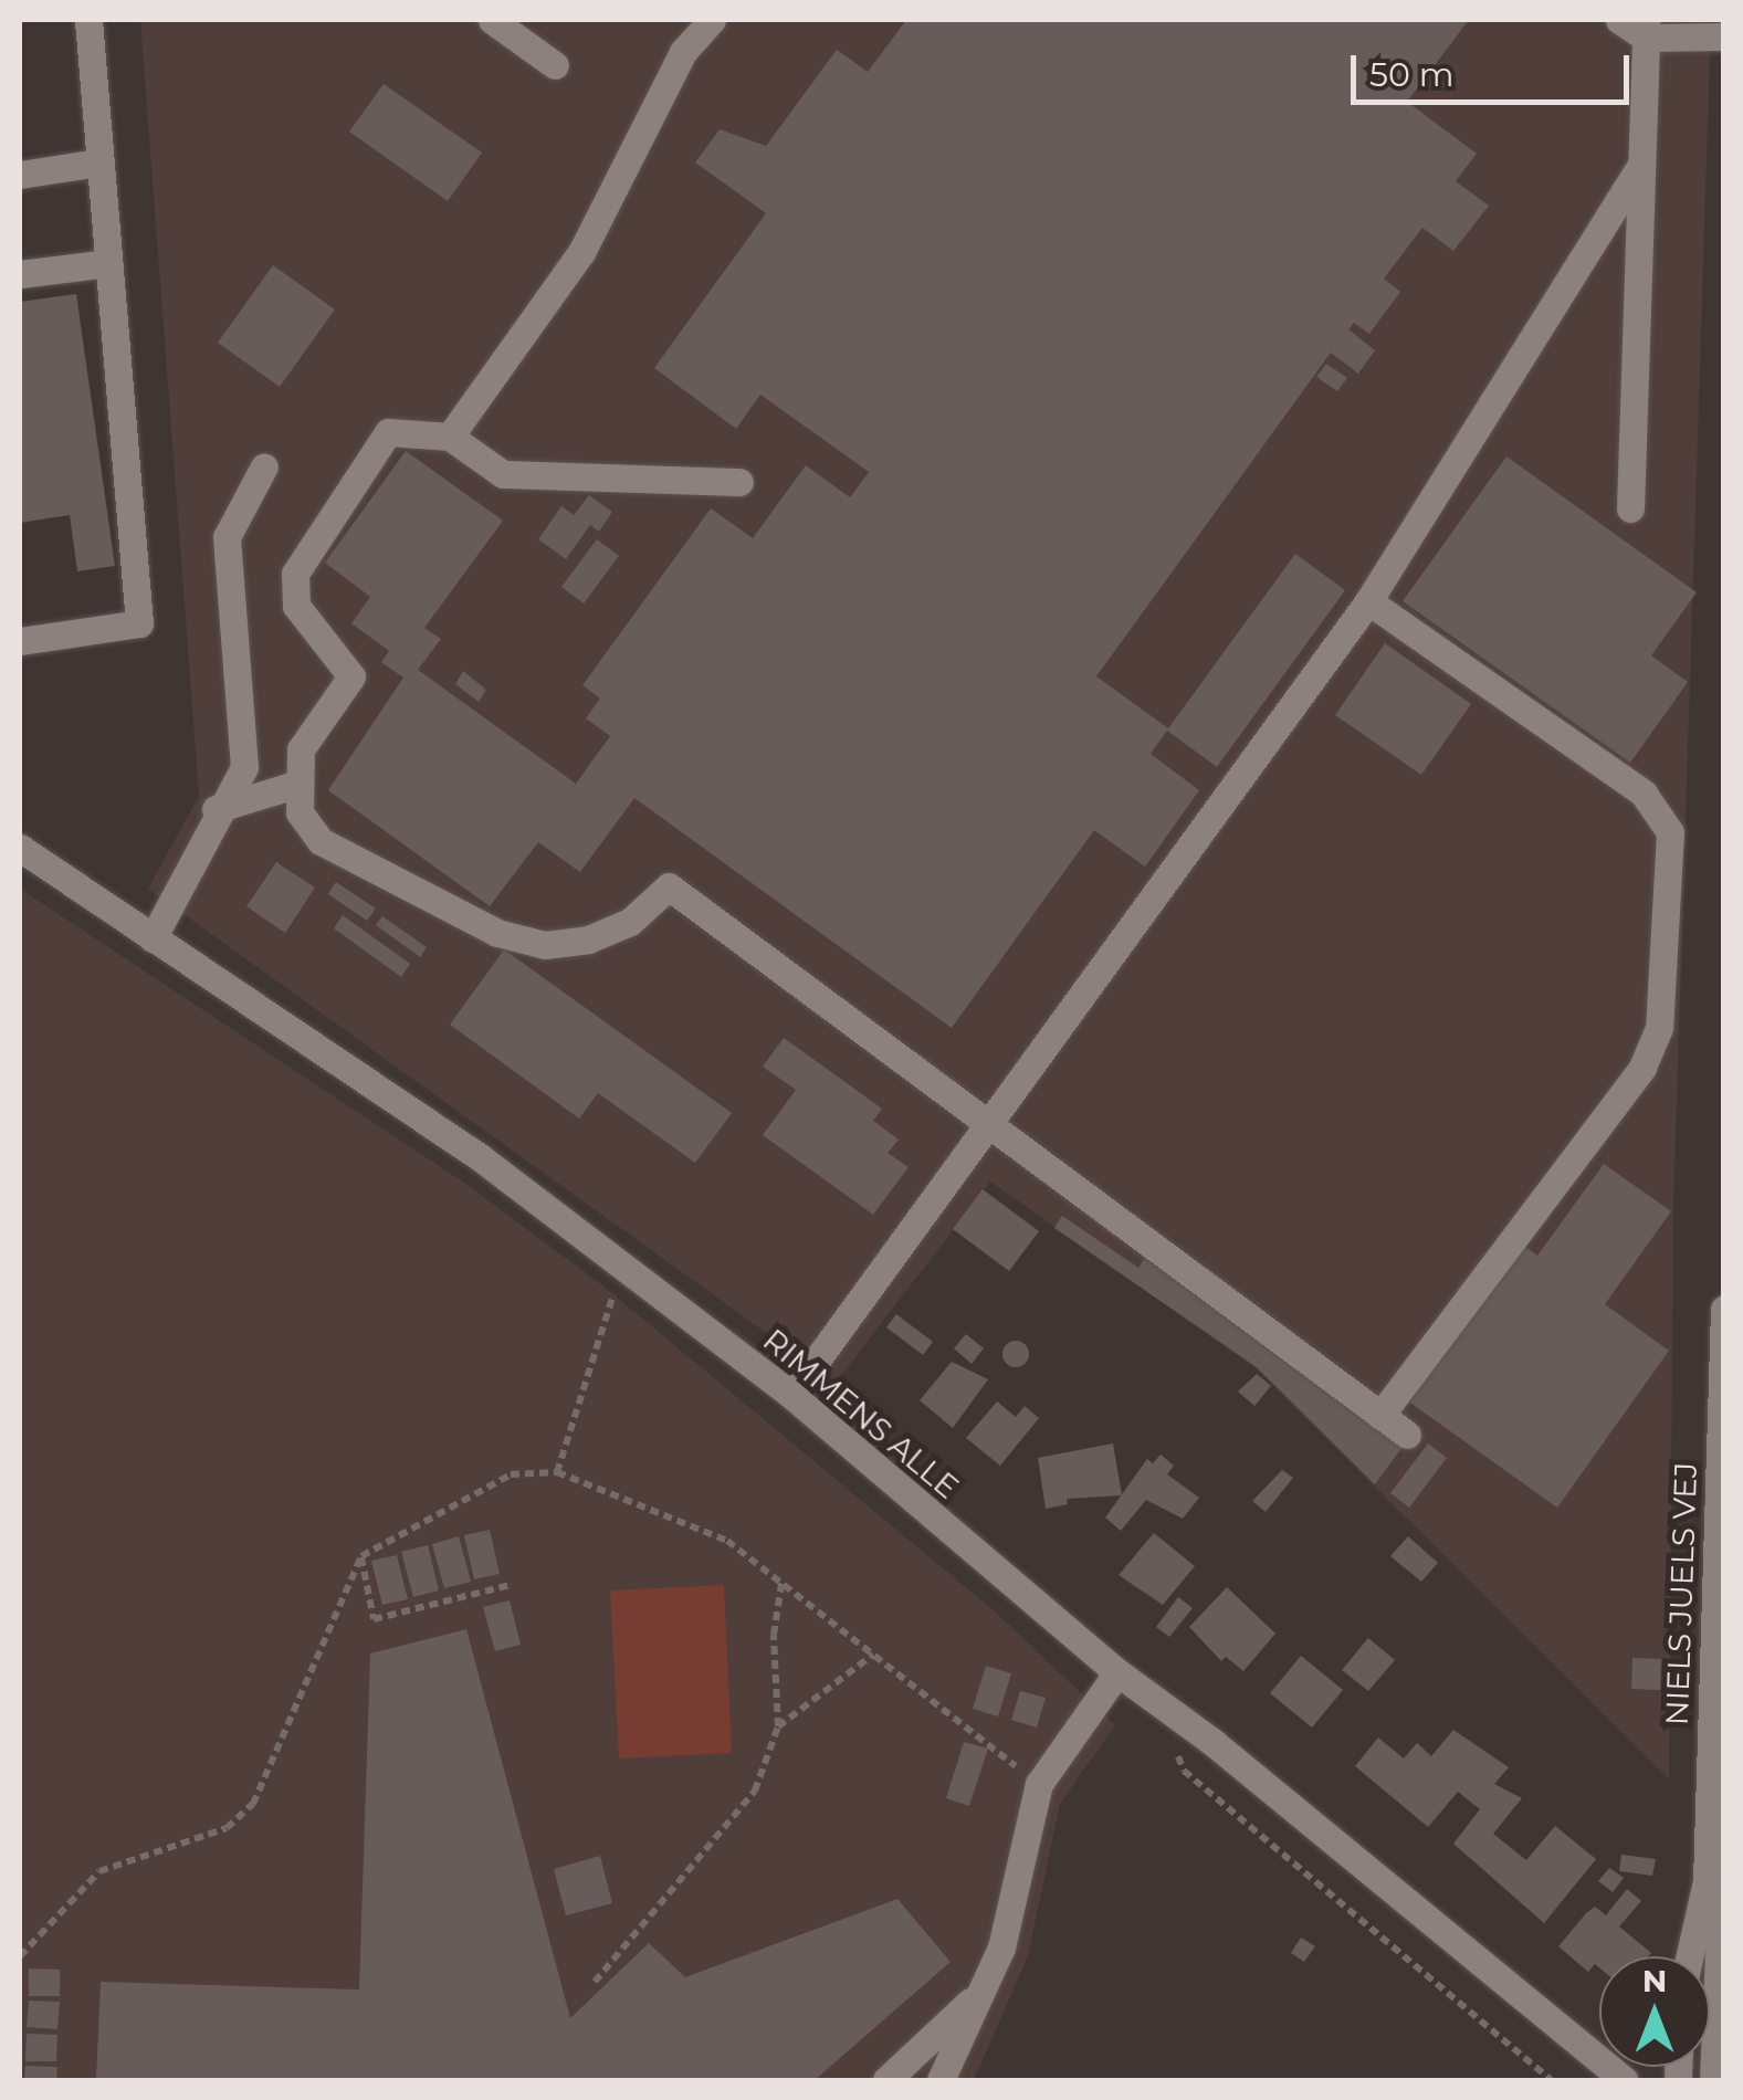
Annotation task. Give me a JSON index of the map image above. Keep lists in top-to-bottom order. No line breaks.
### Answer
{"streets":{"street":["RIMMENS ALLE","NIELS JUELS VEJ"]},"scale_bar":"50 m","north":"top"}
